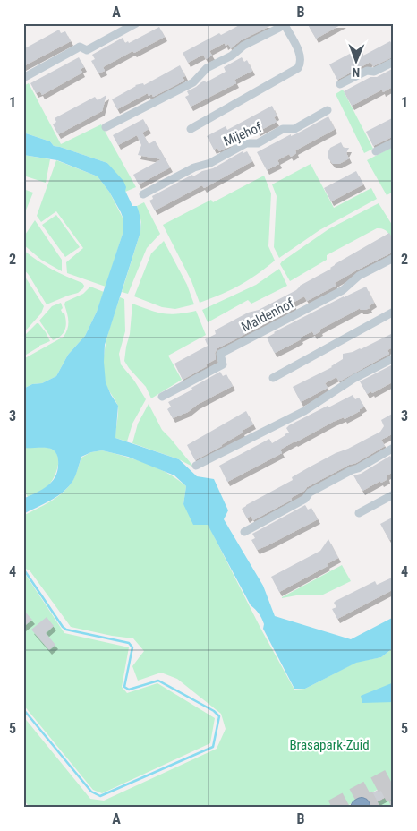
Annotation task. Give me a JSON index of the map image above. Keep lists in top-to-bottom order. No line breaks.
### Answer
{"streets":{"street":["Mijehof","Maldenhof"]},"parks":["Brasapark-Zuid"],"north":"bottom","grid":{"columns":["A","B"],"rows":["1","2","3","4","5"]}}
